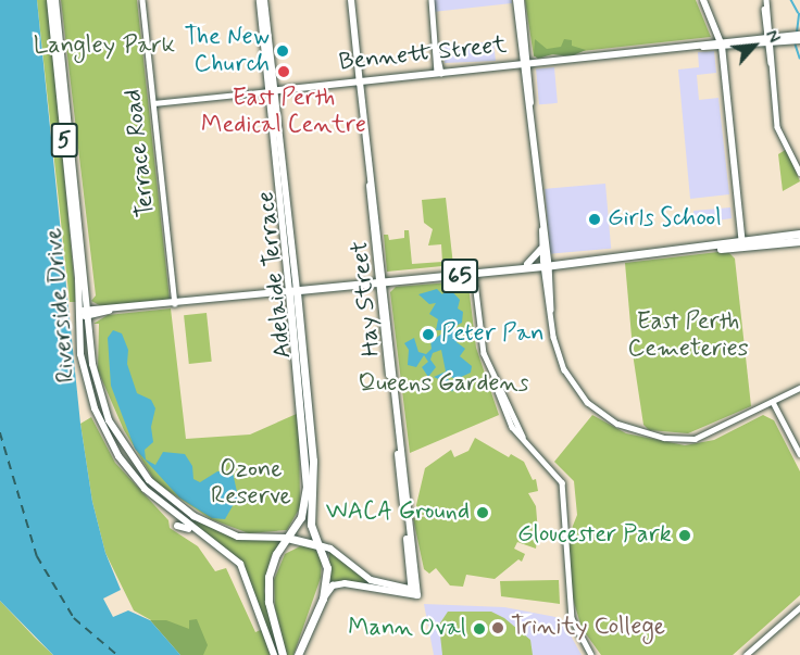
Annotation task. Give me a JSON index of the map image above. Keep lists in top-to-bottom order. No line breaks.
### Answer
{"streets":{"highway":["5","Adelaide Terrace","65"],"main road":["Bennett Street","Hay Street","Riverside Drive"],"street":["Terrace Road"]},"crossings":[["Bennett Street","Terrace Road"],["Bennett Street","Adelaide Terrace"],["Bennett Street","Hay Street"],["5","Adelaide Terrace"],["5","Riverside Drive"],["Terrace Road","65"],["Adelaide Terrace","65"],["Adelaide Terrace","Riverside Drive"],["65","Hay Street"],["65","Riverside Drive"]],"parks":["Langley Park","East Perth Cemeteries","Queens Gardens","Ozone Reserve"],"places":["The New Church","East Perth Medical Centre","Girls School","Peter Pan","WACA Ground","Gloucester Park","Trinity College","Mann Oval"],"north":"top right"}
